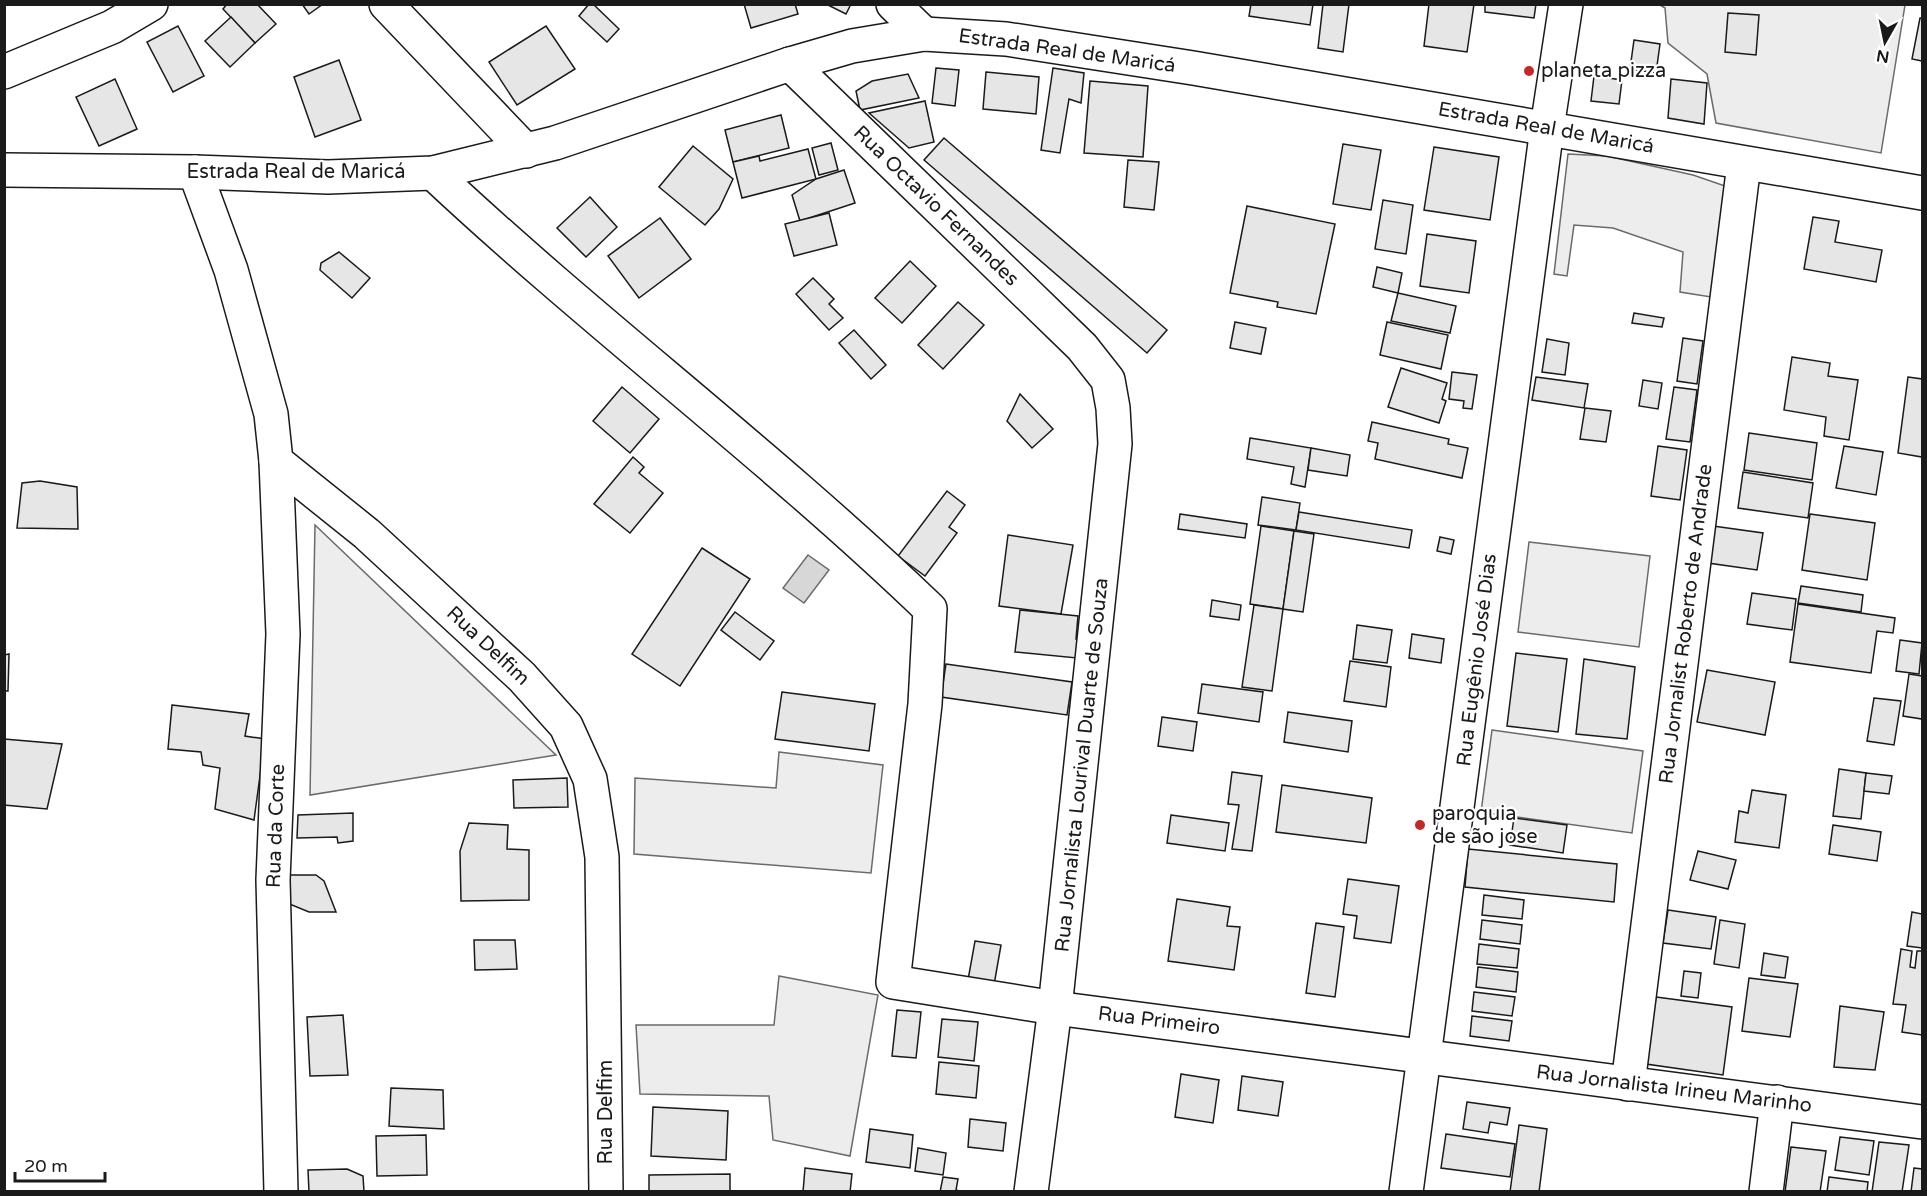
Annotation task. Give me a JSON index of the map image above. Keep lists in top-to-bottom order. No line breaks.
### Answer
{"streets":{"street":["Estrada Real de Maricá","Rua Octavio Fernandes","Rua Jornalist Roberto de Andrade","Rua Delfim","Rua Eugênio José Dias","Rua Jornalista Lourival Duarte de Souza","Rua da Corte","Rua Primeiro","Rua Jornalista Irineu Marinho"]},"crossings":[["Estrada Real de Maricá","Rua Octavio Fernandes"],["Estrada Real de Maricá","Rua Jornalist Roberto de Andrade"],["Estrada Real de Maricá","Rua Eugênio José Dias"],["Estrada Real de Maricá","Rua Primeiro"],["Rua Octavio Fernandes","Rua Jornalista Lourival Duarte de Souza"],["Rua Jornalist Roberto de Andrade","Rua Jornalista Irineu Marinho"],["Rua Delfim","Rua da Corte"],["Rua Eugênio José Dias","Rua Primeiro"],["Rua Eugênio José Dias","Rua Jornalista Irineu Marinho"],["Rua Jornalista Lourival Duarte de Souza","Rua Primeiro"],["Rua Primeiro","Rua Jornalista Irineu Marinho"]],"places":["planeta pizza","paroquia de são jose"],"scale_bar":"20 m","north":"bottom"}
